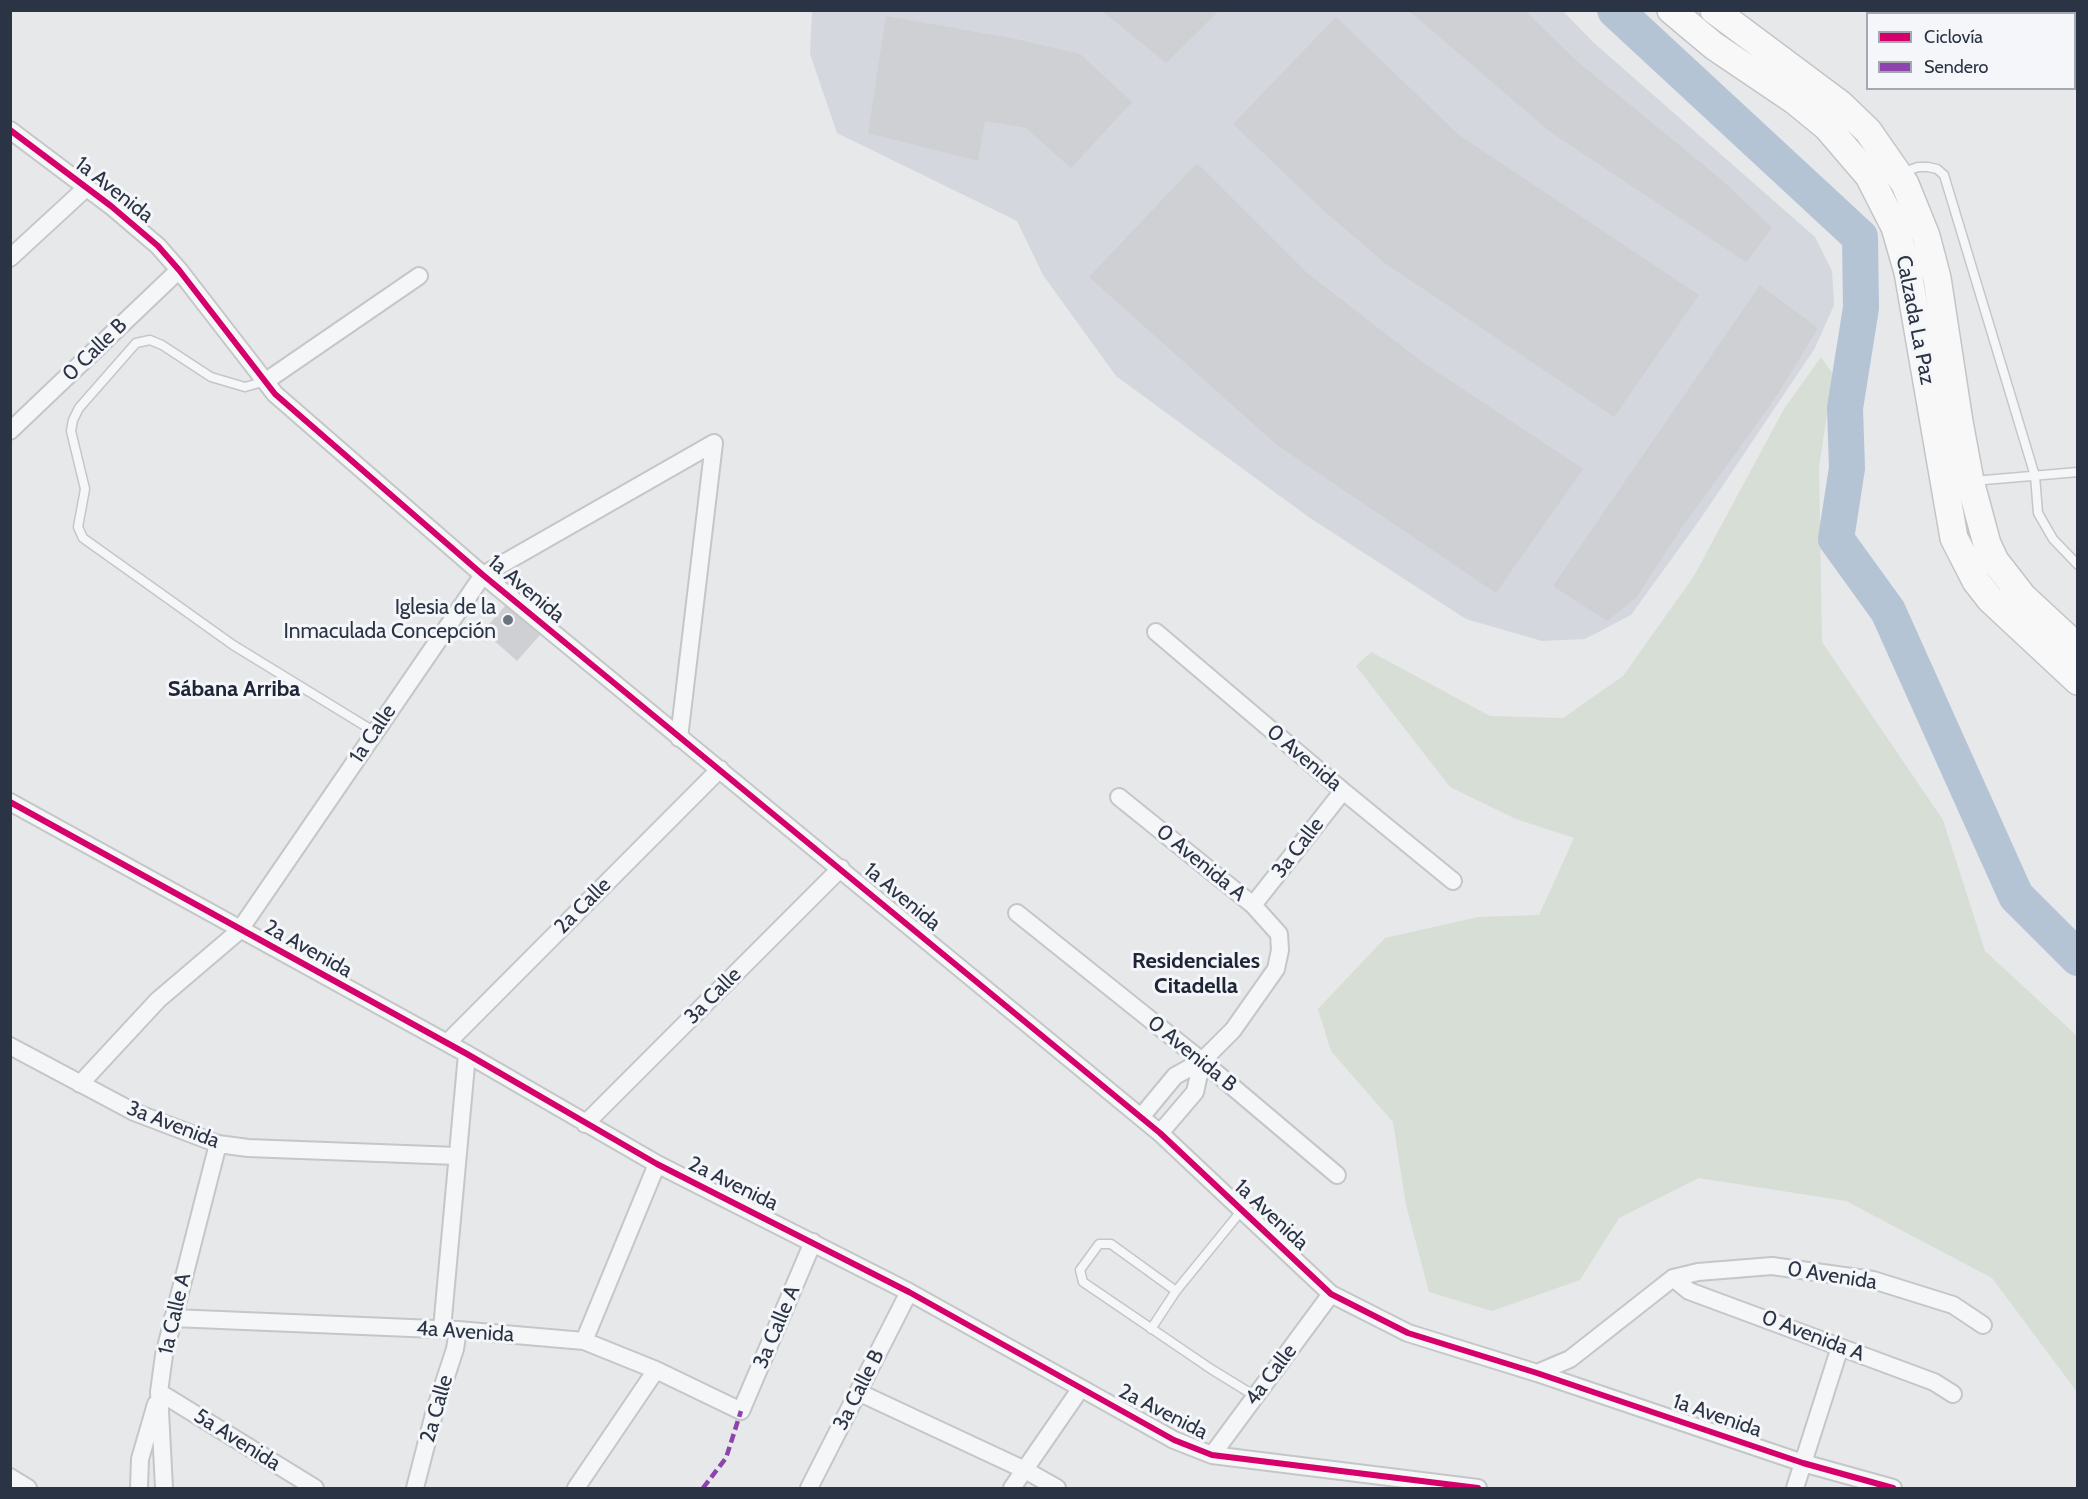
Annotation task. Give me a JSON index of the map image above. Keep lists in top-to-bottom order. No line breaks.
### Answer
{"streets":{"main road":["Calzada La Paz"],"street":["1a Avenida","0 Calle B","1a Calle","0 Avenida","3a Calle","0 Avenida A","2a Calle","2a Avenida","0 Avenida B","3a Avenida","1a Calle A","3a Calle A","4a Avenida","4a Calle","3a Calle B","5a Avenida"]},"crossings":[["1a Avenida","0 Calle B"],["1a Avenida","1a Calle"],["1a Avenida","3a Calle"],["1a Avenida","2a Calle"],["1a Avenida","4a Calle"],["1a Calle","2a Avenida"],["1a Calle","3a Avenida"],["0 Avenida","3a Calle"],["0 Avenida","0 Avenida A"],["3a Calle","0 Avenida A"],["3a Calle","2a Avenida"],["0 Avenida A","0 Avenida B"],["2a Calle","2a Avenida"],["2a Calle","3a Avenida"],["2a Calle","4a Avenida"],["2a Avenida","3a Calle A"],["2a Avenida","4a Calle"],["2a Avenida","3a Calle B"],["3a Avenida","1a Calle A"],["1a Calle A","4a Avenida"],["1a Calle A","5a Avenida"],["3a Calle A","4a Avenida"]],"districts":["Sábana Arriba","Residenciales Citadella"],"places":["Iglesia de la Inmaculada Concepción"],"legend":["Ciclovía","Sendero"]}
